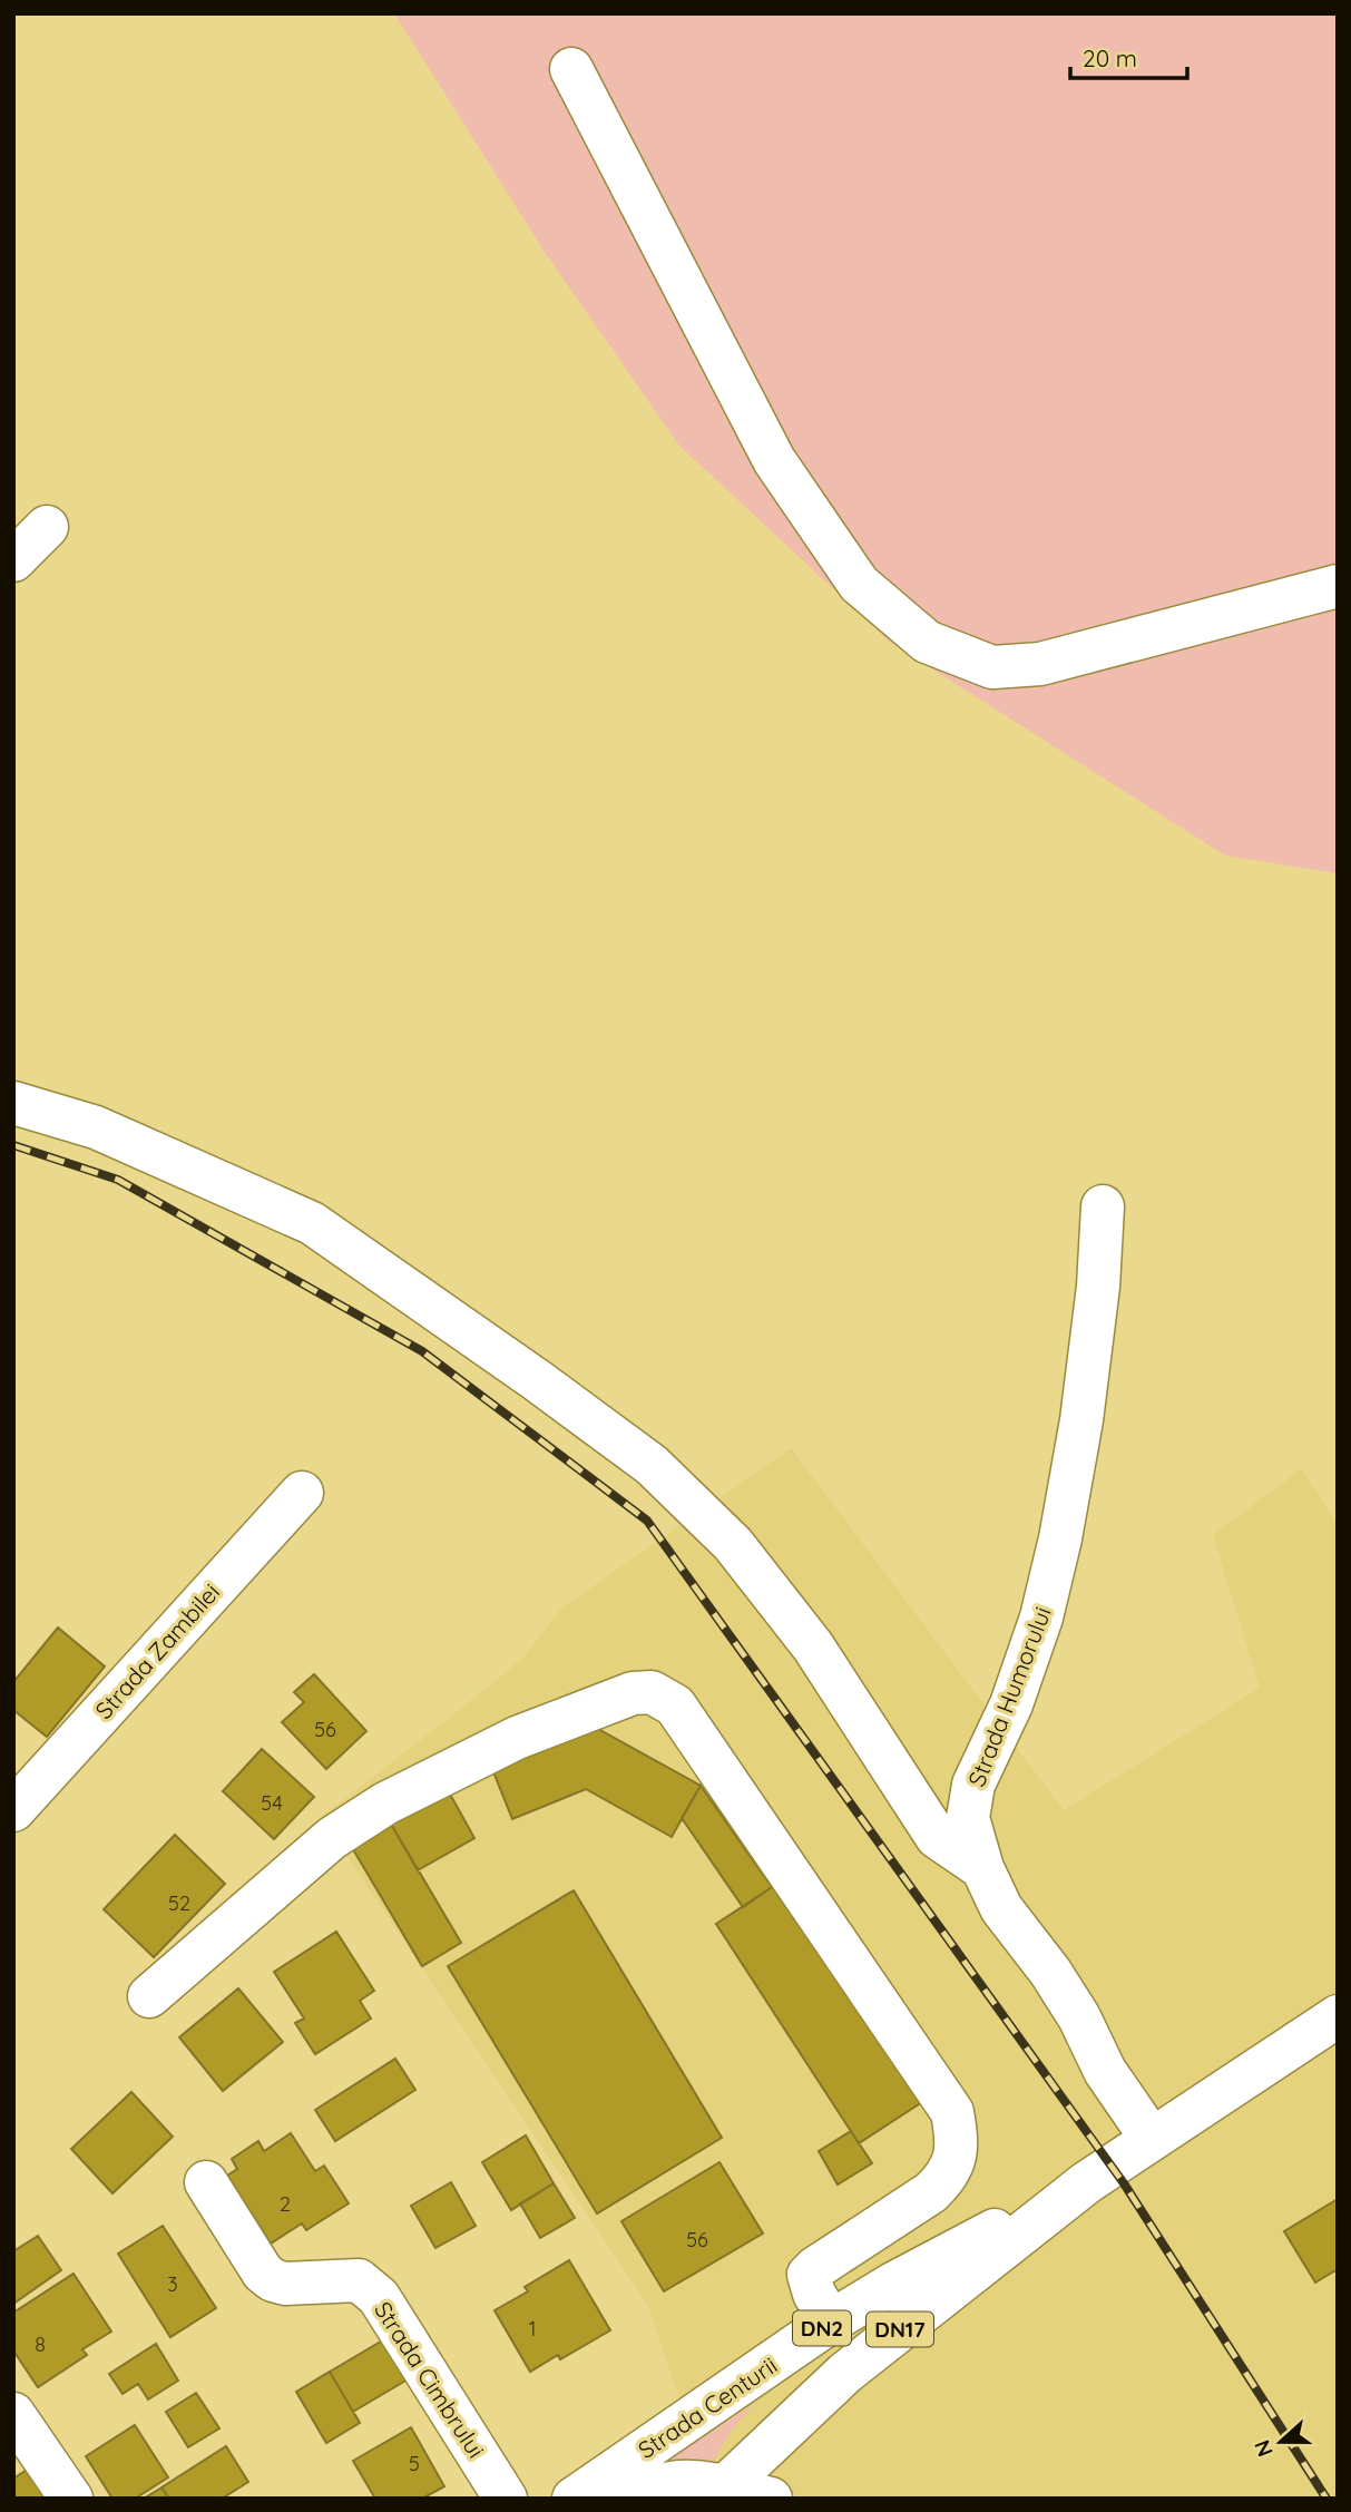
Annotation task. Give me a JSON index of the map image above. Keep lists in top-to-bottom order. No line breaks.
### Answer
{"streets":{"street":["Strada Zambilei","Strada Humorului","DN2","DN17","Strada Cimbrului","Strada Centurii"]},"crossings":[["Strada Humorului","DN2"],["DN2","DN17"],["DN2","Strada Centurii"],["DN17","Strada Centurii"]],"house_numbers":["56","54","52","2","56","3","1","8","5"],"scale_bar":"20 m","north":"left"}
